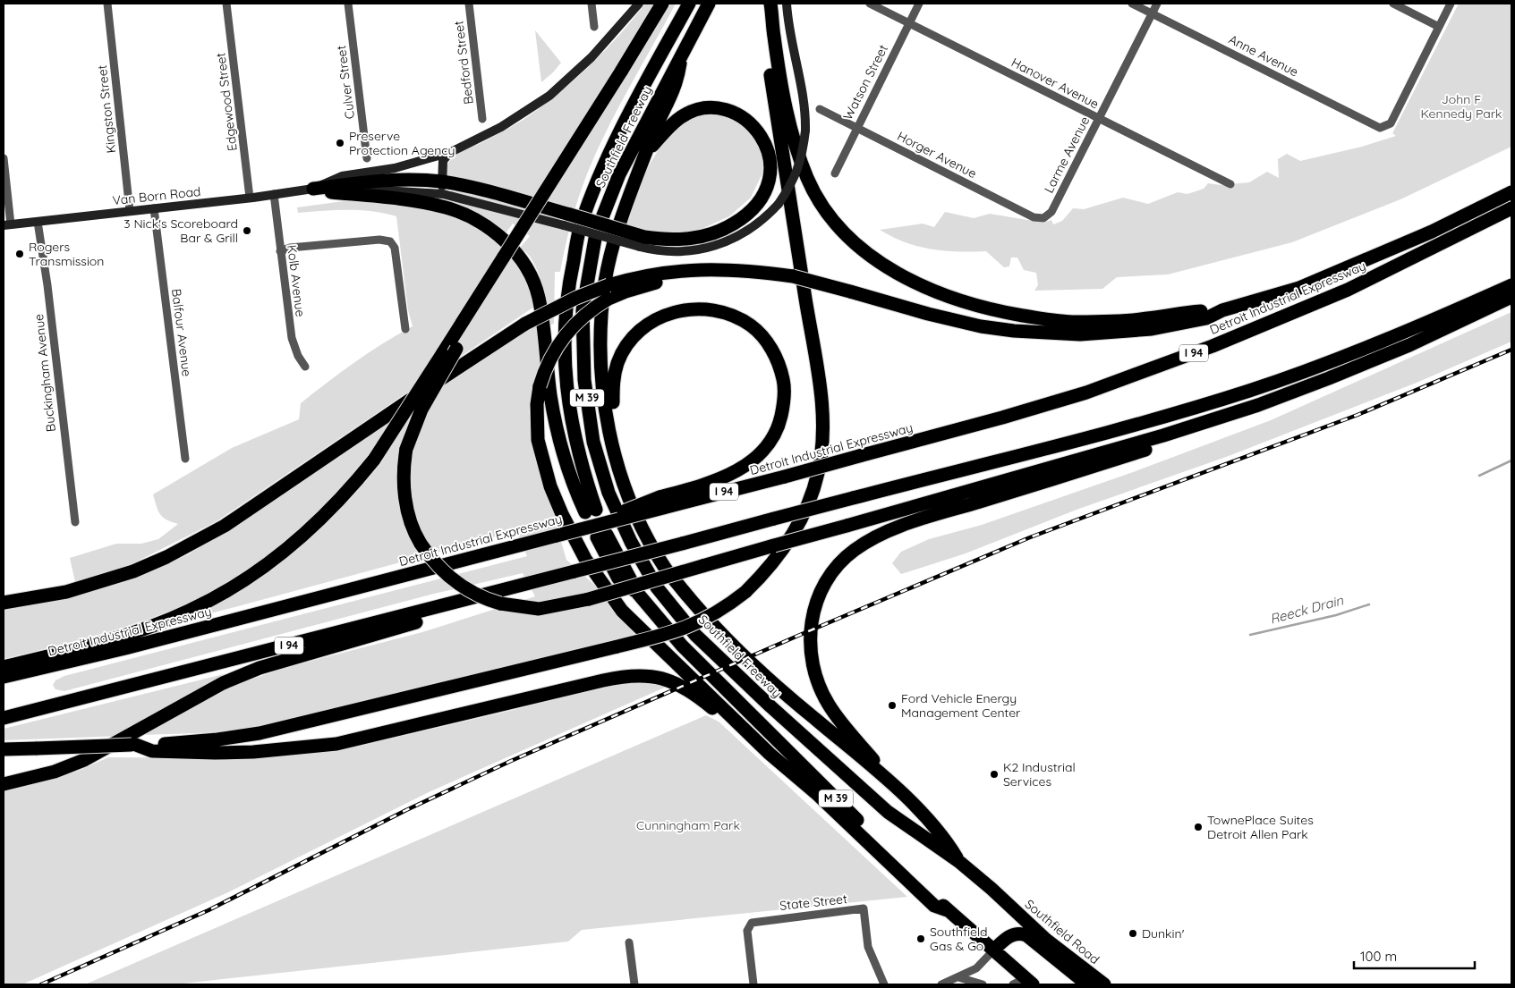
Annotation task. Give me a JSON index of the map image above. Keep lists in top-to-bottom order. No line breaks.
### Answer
{"streets":{"highway":["Southfield Freeway","Detroit Industrial Expressway","I 94","M 39","Southfield Road"],"main road":["Van Born Road"],"street":["Anne Avenue","Bedford Street","Culver Street","Watson Street","Hanover Avenue","Edgewood Street","Kingston Street","Horger Avenue","Larme Avenue","Kolb Avenue","Balfour Avenue","Buckingham Avenue","State Street"]},"crossings":[["Anne Avenue","Larme Avenue"],["Watson Street","Hanover Avenue"],["Watson Street","Horger Avenue"],["Hanover Avenue","Larme Avenue"],["Edgewood Street","Van Born Road"],["Kingston Street","Van Born Road"],["Southfield Freeway","Van Born Road"],["Southfield Freeway","Southfield Road"],["Horger Avenue","Larme Avenue"],["Van Born Road","Kolb Avenue"],["Van Born Road","Balfour Avenue"],["Van Born Road","Buckingham Avenue"],["Detroit Industrial Expressway","M 39"]],"water":["Reeck Drain"],"parks":["John F Kennedy Park","Cunningham Park"],"places":["Preserve Protection Agency","3 Nick's Scoreboard Bar & Grill","Rogers Transmission","Ford Vehicle Energy Management Center","K2 Industrial Services","TownePlace Suites Detroit Allen Park","Dunkin'","Southfield Gas & Go"],"scale_bar":"100 m"}
